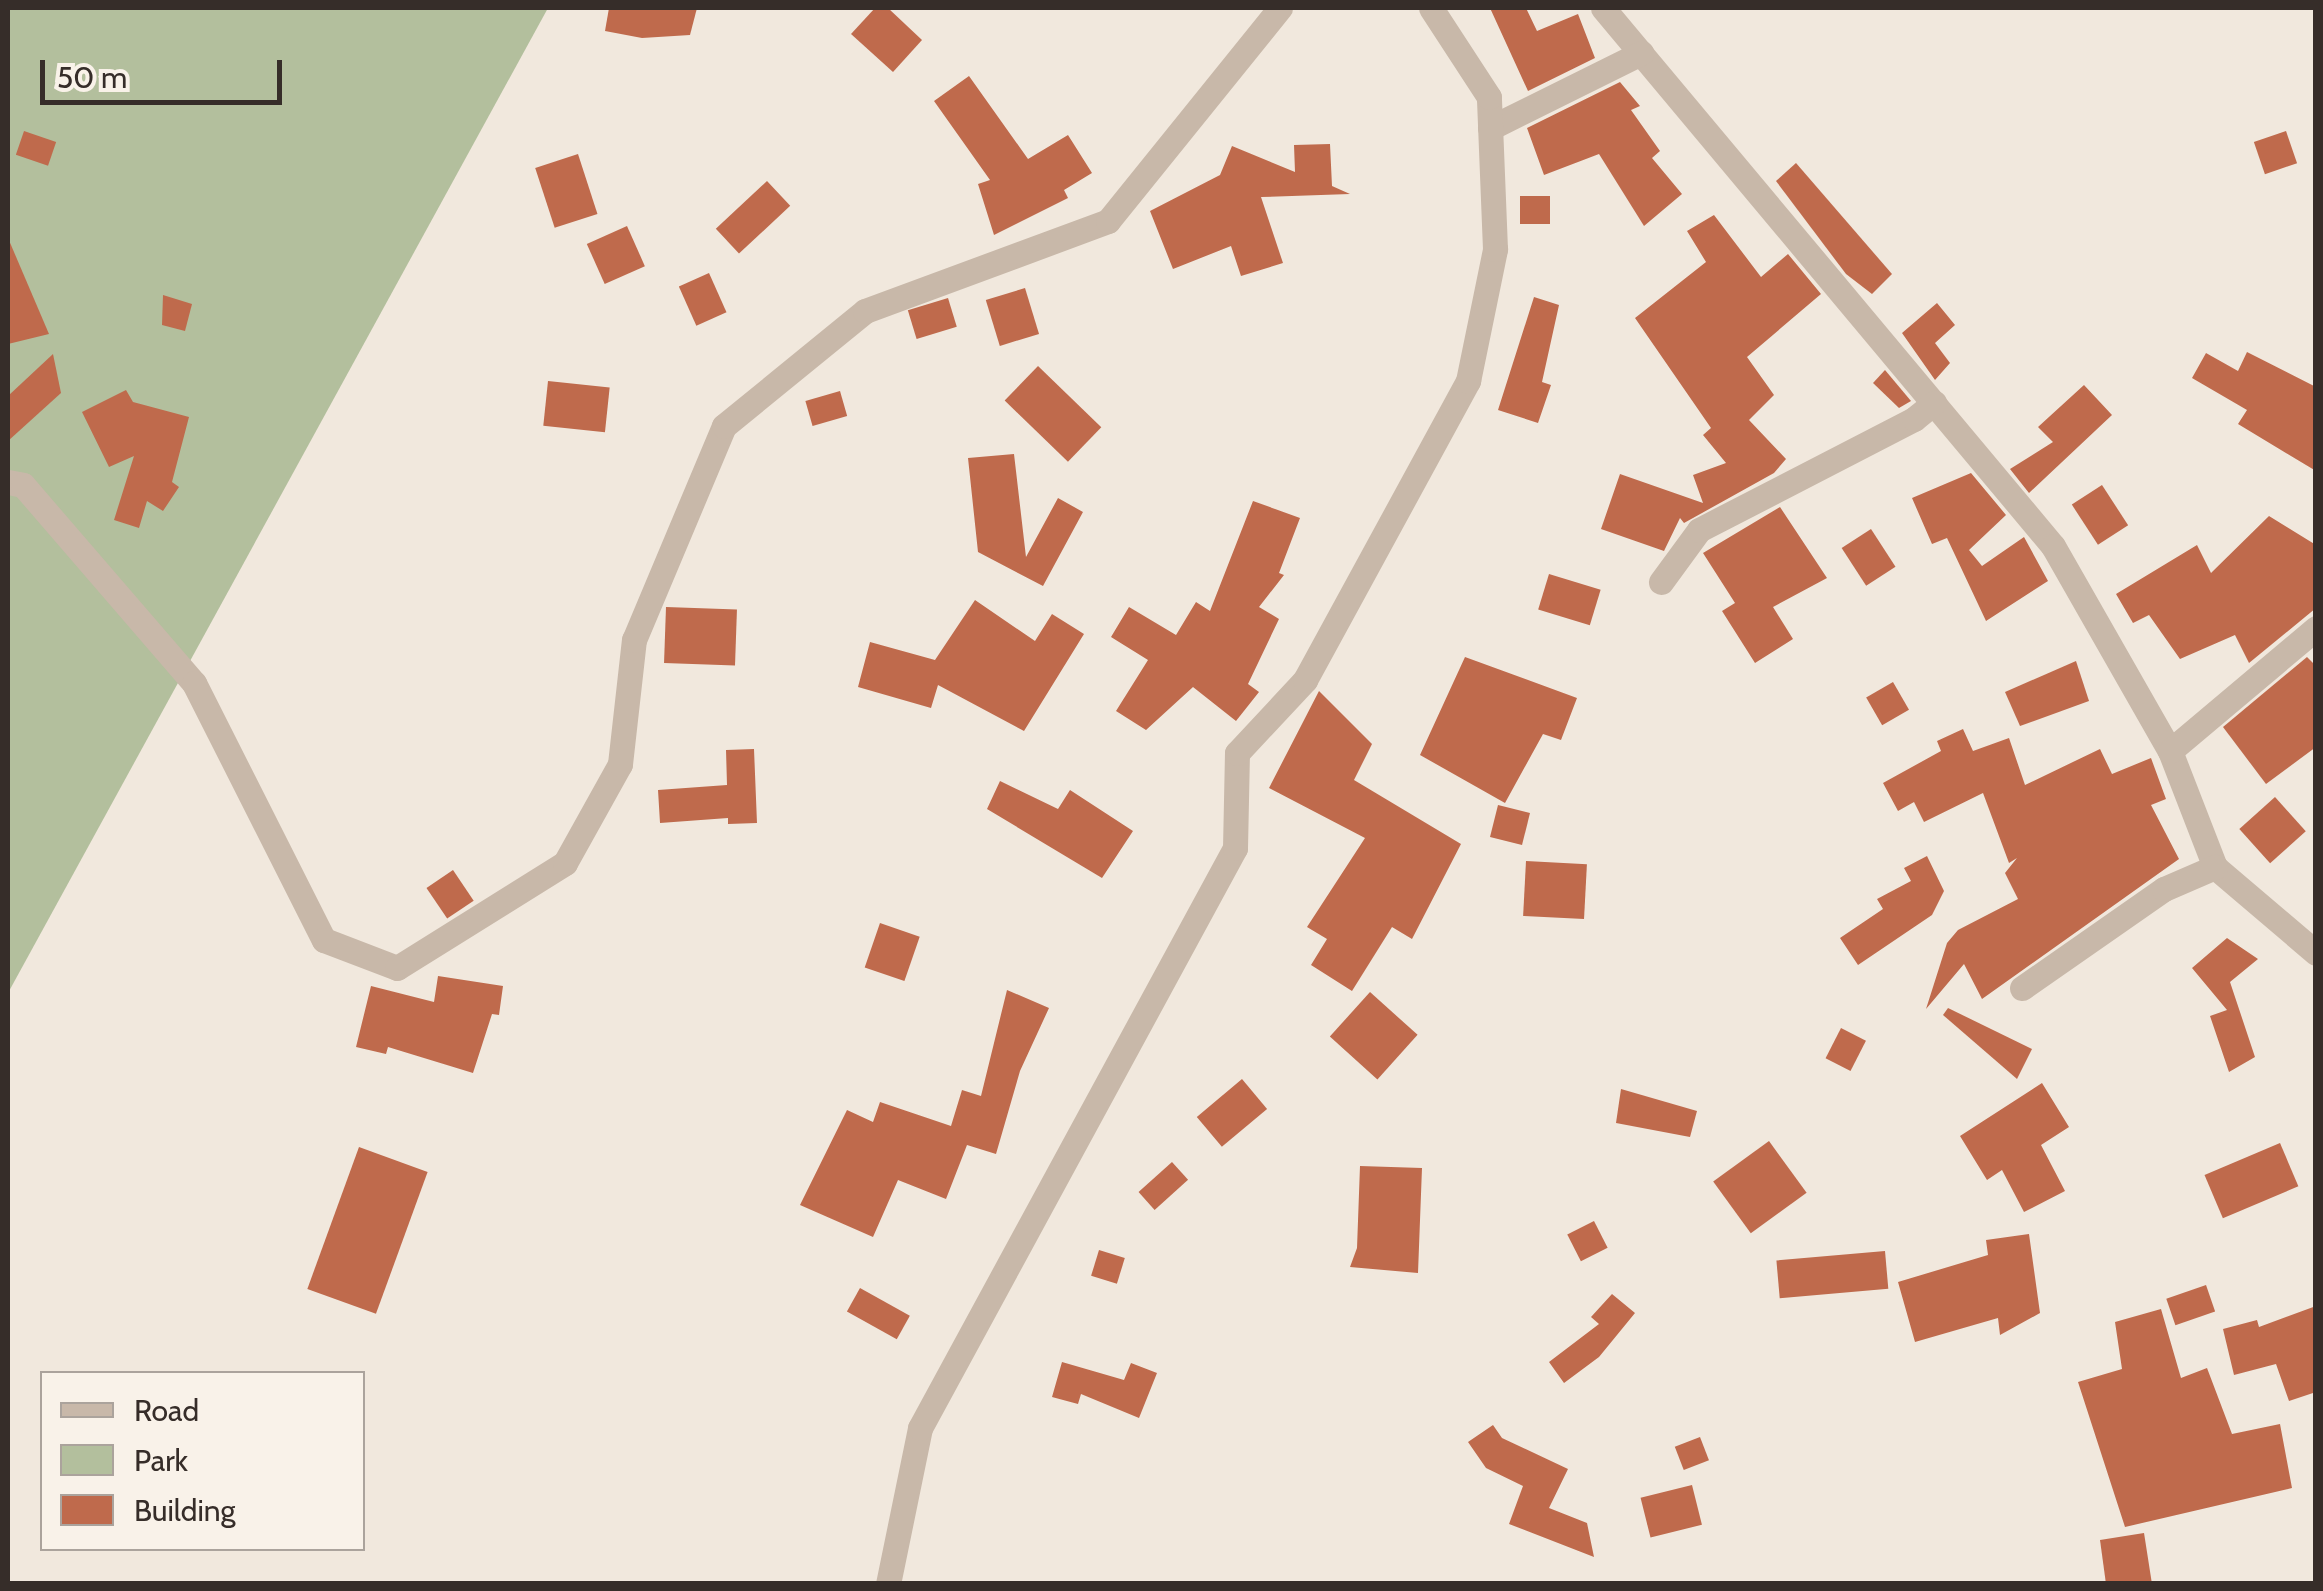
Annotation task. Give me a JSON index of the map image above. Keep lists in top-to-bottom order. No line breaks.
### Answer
{"legend":["Road","Park","Building"],"scale_bar":"50 m"}
